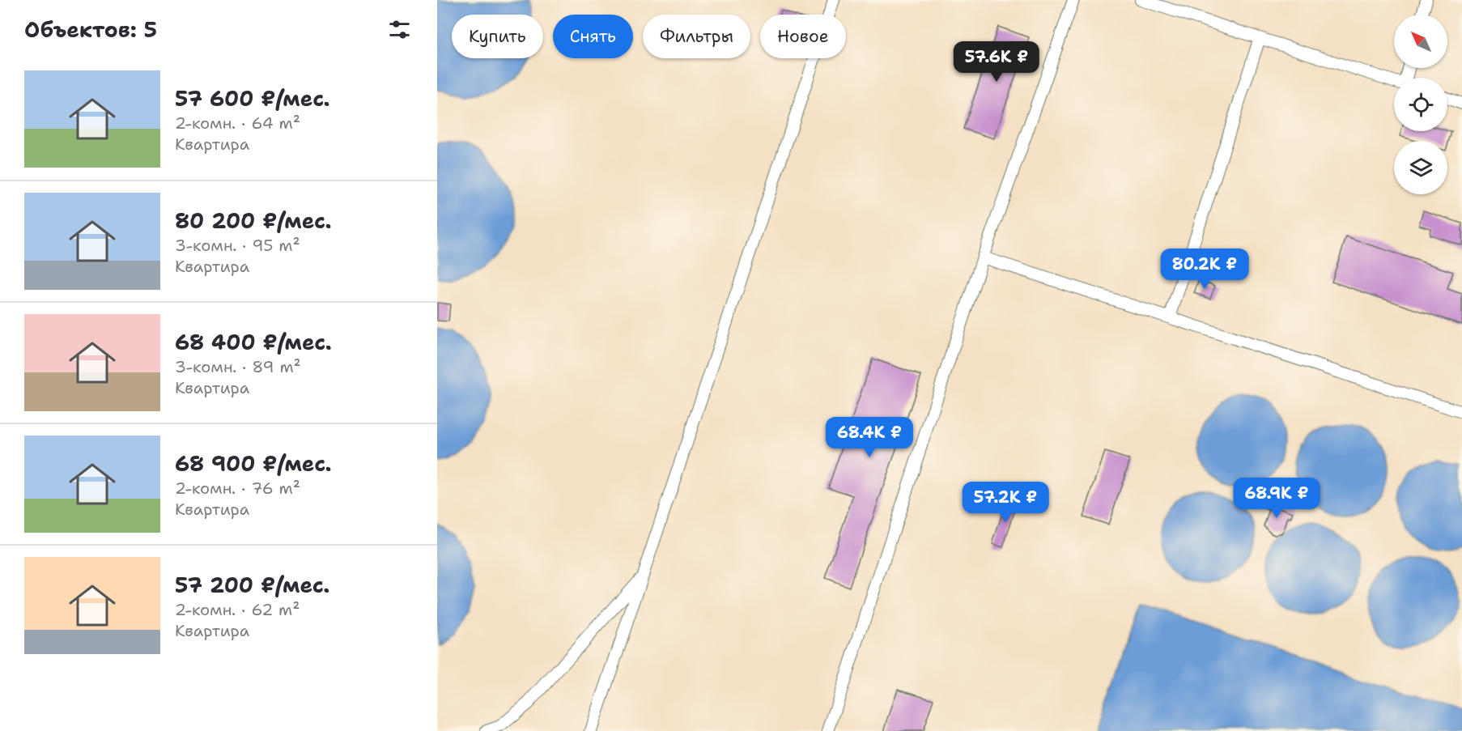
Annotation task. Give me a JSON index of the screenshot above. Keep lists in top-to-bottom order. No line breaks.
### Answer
{"north":"top left","page":{"heading":"Объектов: 5","chip":["Купить","Снять","Фильтры","Новое"],"price":["57.6K ₽","80.2K ₽","68.4K ₽","68.9K ₽","57.2K ₽"],"list":[{"name":"57 600 ₽/мес.","note":"2-комн. · 64 m² · Квартира"},{"name":"80 200 ₽/мес.","note":"3-комн. · 95 m² · Квартира"},{"name":"68 400 ₽/мес.","note":"3-комн. · 89 m² · Квартира"},{"name":"68 900 ₽/мес.","note":"2-комн. · 76 m² · Квартира"},{"name":"57 200 ₽/мес.","note":"2-комн. · 62 m² · Квартира"}]}}
